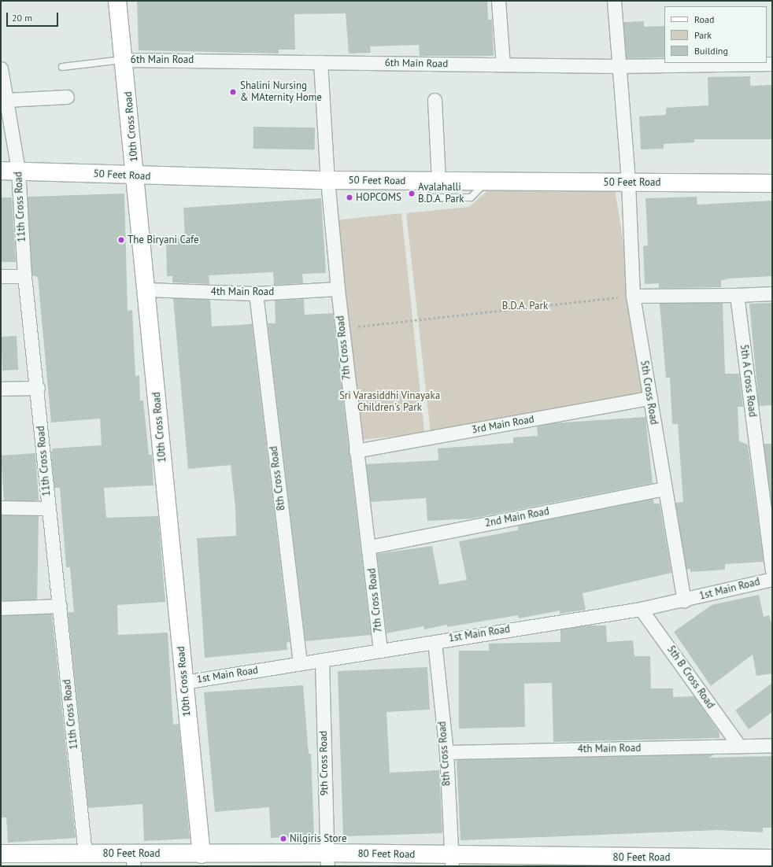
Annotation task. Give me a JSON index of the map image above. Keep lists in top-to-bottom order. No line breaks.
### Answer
{"streets":{"street":["6th Main Road","10th Cross Road","50 Feet Road","11th Cross Road","4th Main Road","7th Cross Road","5th A Cross Road","5th Cross Road","3rd Main Road","8th Cross Road","2nd Main Road","1st Main Road","5th B Cross Road","9th Cross Road","80 Feet Road"]},"crossings":[["6th Main Road","10th Cross Road"],["6th Main Road","7th Cross Road"],["6th Main Road","5th Cross Road"],["10th Cross Road","50 Feet Road"],["10th Cross Road","4th Main Road"],["10th Cross Road","1st Main Road"],["10th Cross Road","80 Feet Road"],["50 Feet Road","11th Cross Road"],["50 Feet Road","7th Cross Road"],["50 Feet Road","5th Cross Road"],["11th Cross Road","80 Feet Road"],["4th Main Road","7th Cross Road"],["4th Main Road","8th Cross Road"],["4th Main Road","5th B Cross Road"],["7th Cross Road","3rd Main Road"],["7th Cross Road","2nd Main Road"],["7th Cross Road","1st Main Road"],["5th Cross Road","3rd Main Road"],["5th Cross Road","2nd Main Road"],["5th Cross Road","1st Main Road"],["8th Cross Road","1st Main Road"],["8th Cross Road","80 Feet Road"],["1st Main Road","5th B Cross Road"],["1st Main Road","9th Cross Road"],["9th Cross Road","80 Feet Road"]],"parks":["B.D.A. Park","Sri Varasiddhi Vinayaka Children's Park"],"places":["Shalini Nursing & MAternity Home","Avalahalli B.D.A. Park","HOPCOMS","The Biryani Cafe","Nilgiris Store"],"legend":["Road","Park","Building"],"scale_bar":"20 m"}
